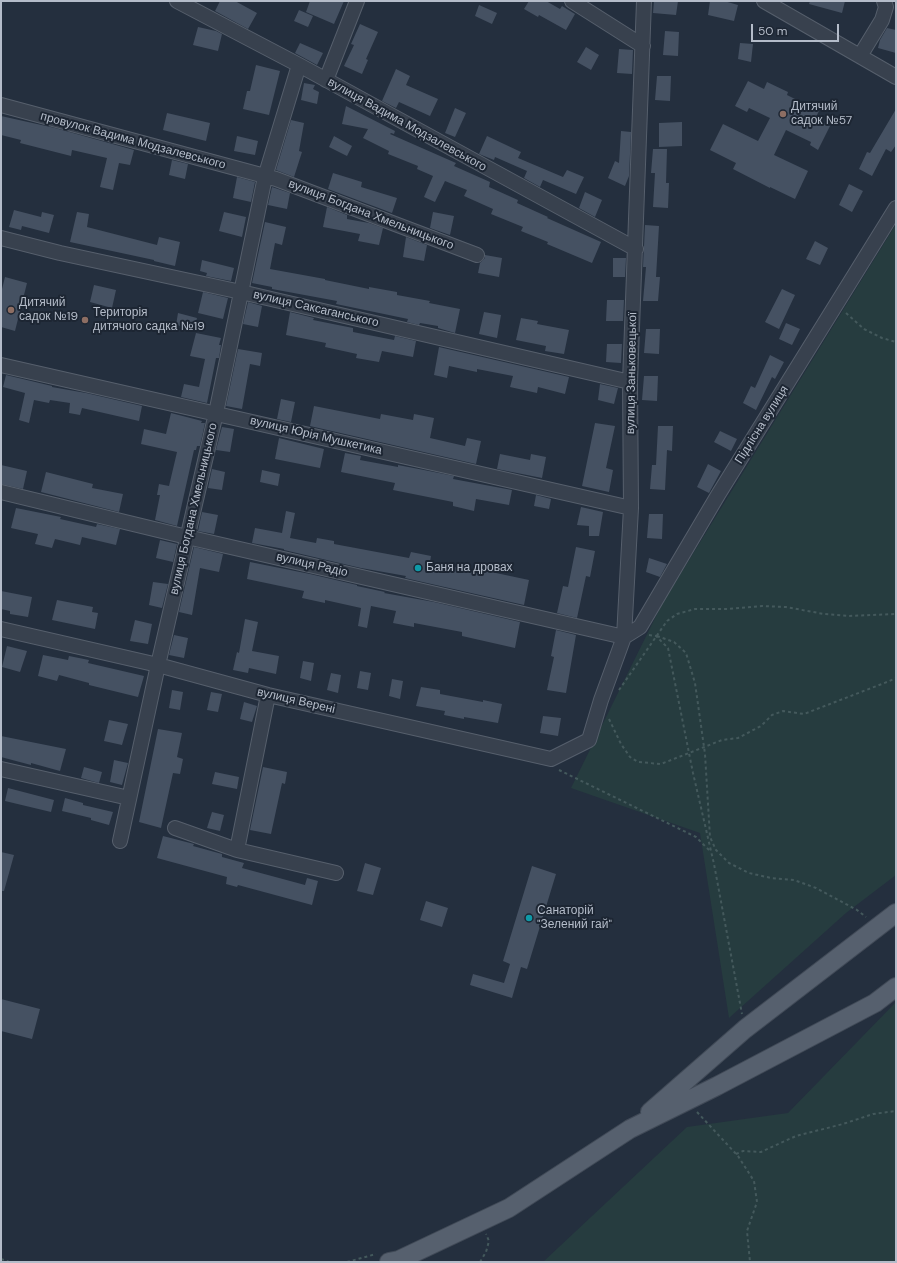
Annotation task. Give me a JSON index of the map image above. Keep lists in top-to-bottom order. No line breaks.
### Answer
{"streets":{"street":["вулиця Вадима Модзалевського","провулок Вадима Модзалевського","вулиця Богдана Хмельницького","вулиця Саксаганського","вулиця Заньковецької","Підлісна вулиця","вулиця Юрія Мушкетика","вулиця Радіо","вулиця Верені"]},"crossings":[["вулиця Вадима Модзалевського","вулиця Богдана Хмельницького"],["вулиця Вадима Модзалевського","вулиця Заньковецької"],["провулок Вадима Модзалевського","вулиця Богдана Хмельницького"],["вулиця Богдана Хмельницького","вулиця Саксаганського"],["вулиця Богдана Хмельницького","вулиця Юрія Мушкетика"],["вулиця Богдана Хмельницького","вулиця Радіо"],["вулиця Богдана Хмельницького","вулиця Верені"],["вулиця Саксаганського","вулиця Заньковецької"],["вулиця Заньковецької","Підлісна вулиця"],["вулиця Заньковецької","вулиця Юрія Мушкетика"],["вулиця Заньковецької","вулиця Радіо"],["вулиця Заньковецької","вулиця Верені"],["Підлісна вулиця","вулиця Радіо"]],"places":["Дитячий садок №57","Дитячий садок №19","Територія дитячого садка №19","Баня на дровах","Санаторій \"Зелений гай\""],"scale_bar":"50 m"}
